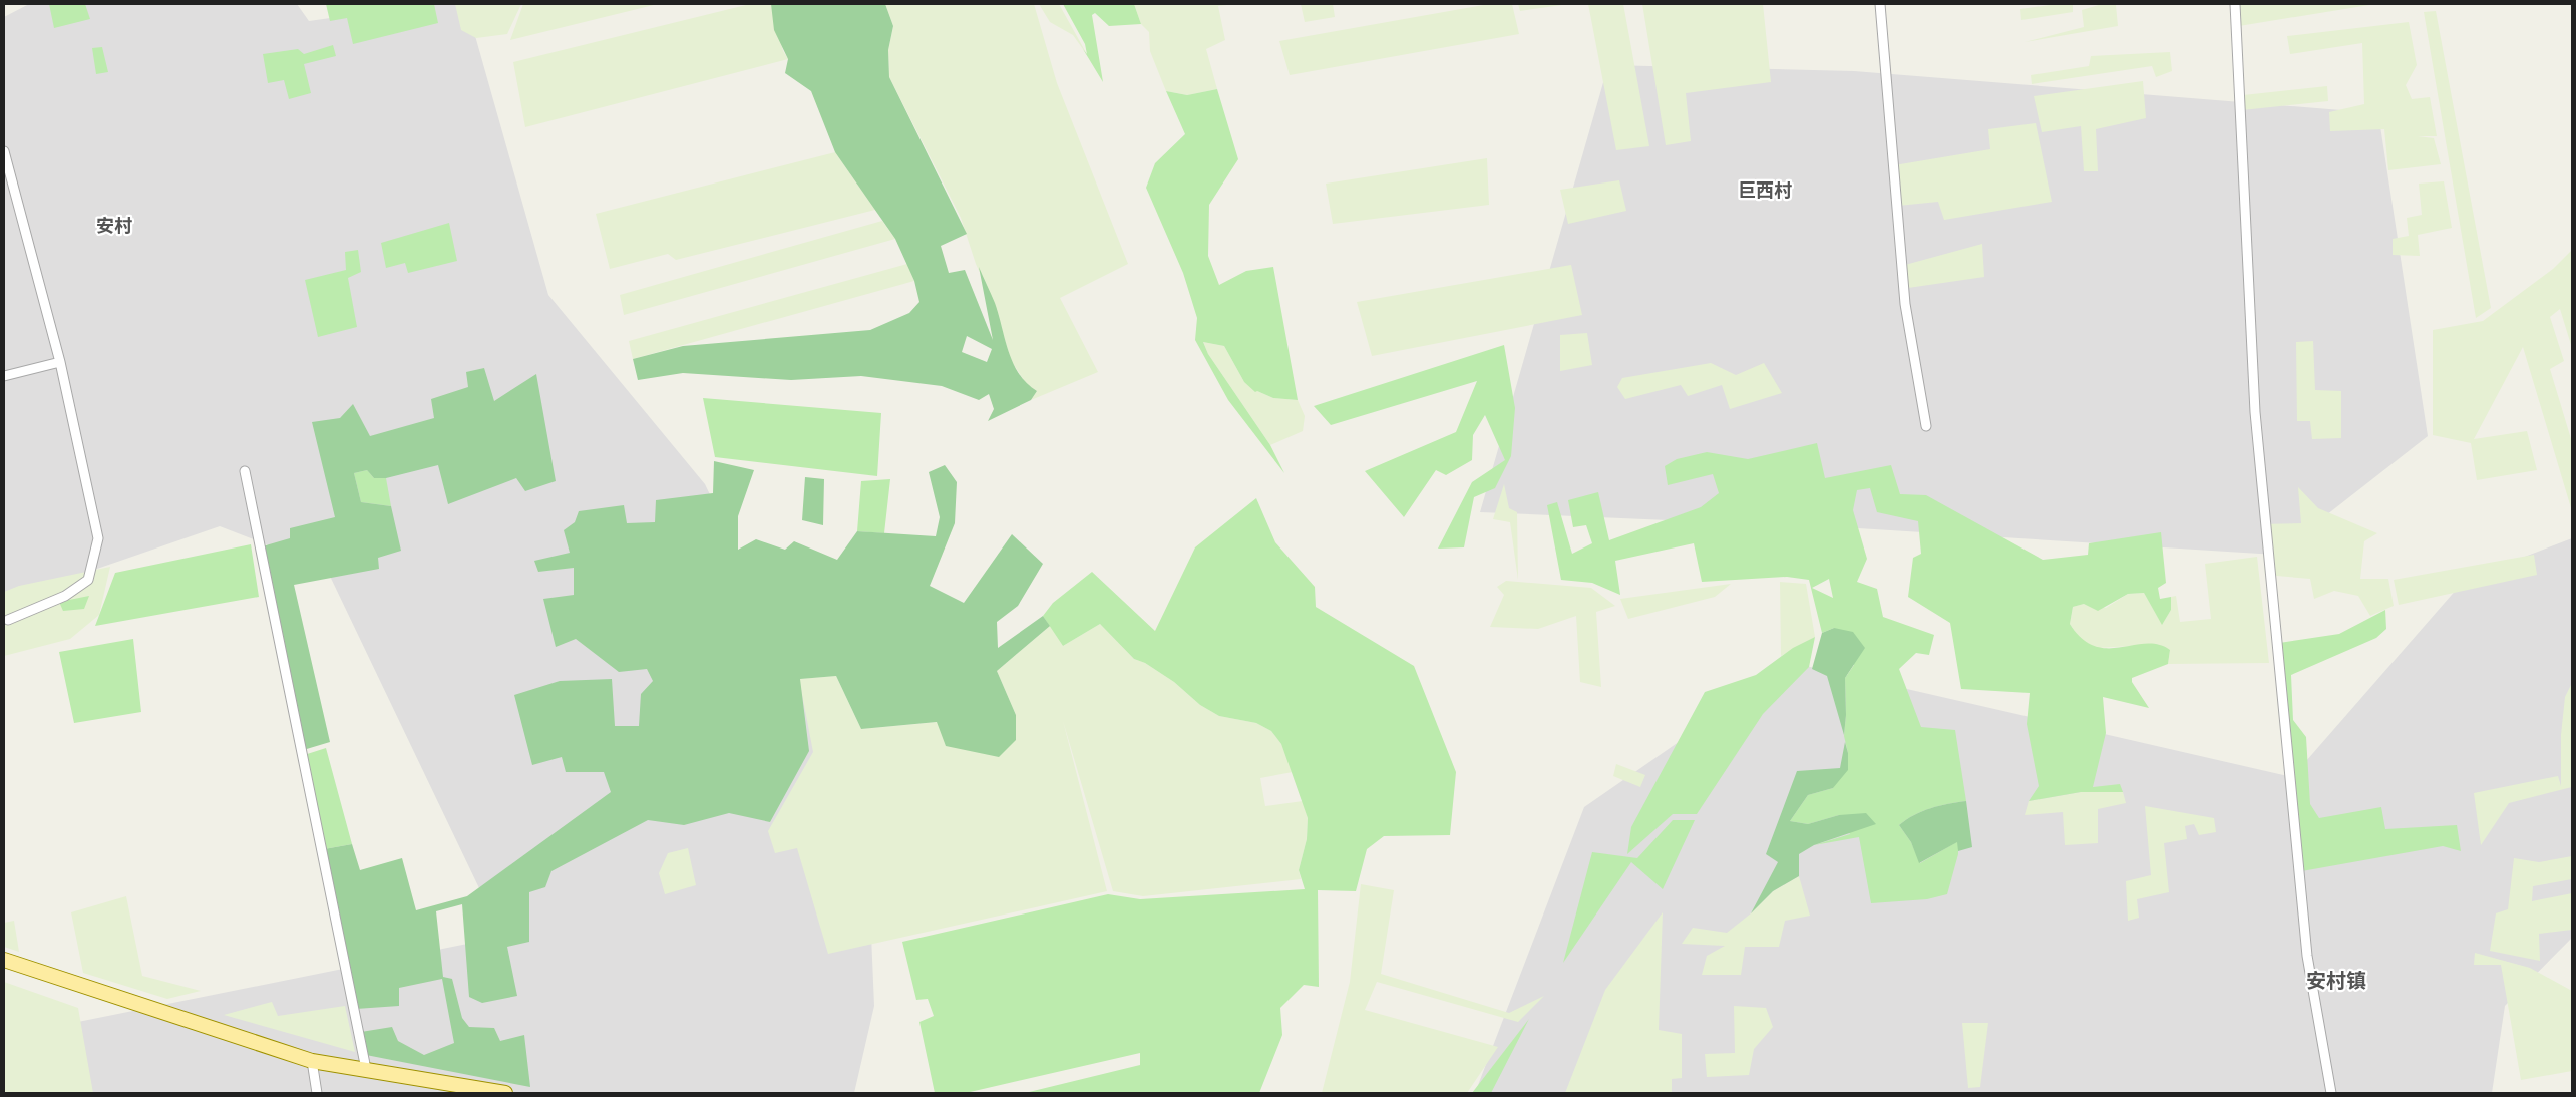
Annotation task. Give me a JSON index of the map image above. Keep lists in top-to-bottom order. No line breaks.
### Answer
{"districts":["巨西村","安村","安村镇"]}
